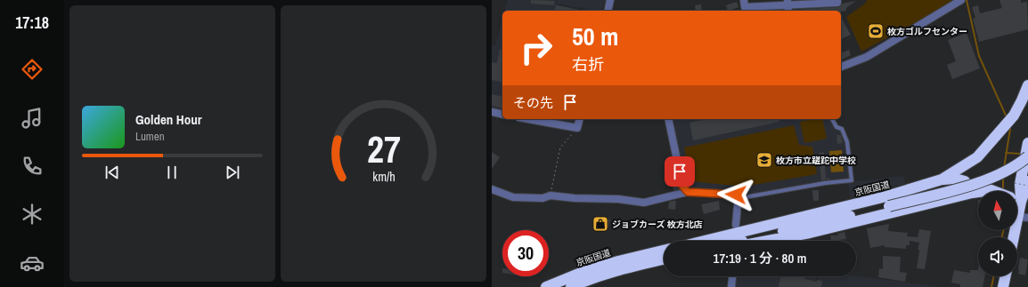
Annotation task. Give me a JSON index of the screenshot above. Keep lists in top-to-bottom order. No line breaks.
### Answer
{"streets":{"highway":["京阪国道"]},"places":{"sports":["枚方ゴルフセンター"],"school or university":["枚方市立蹉跎中学校"],"shop":["ジョブカーズ 枚方北店"]},"north":"top","page":{"tabs":"17:18","turn":["50 m","右折"],"then":"その先","song":["Golden Hour","Lumen"],"limit":"30","trip":"17:19 · 1 分 · 80 m","gauge":["27","km/h"]}}
